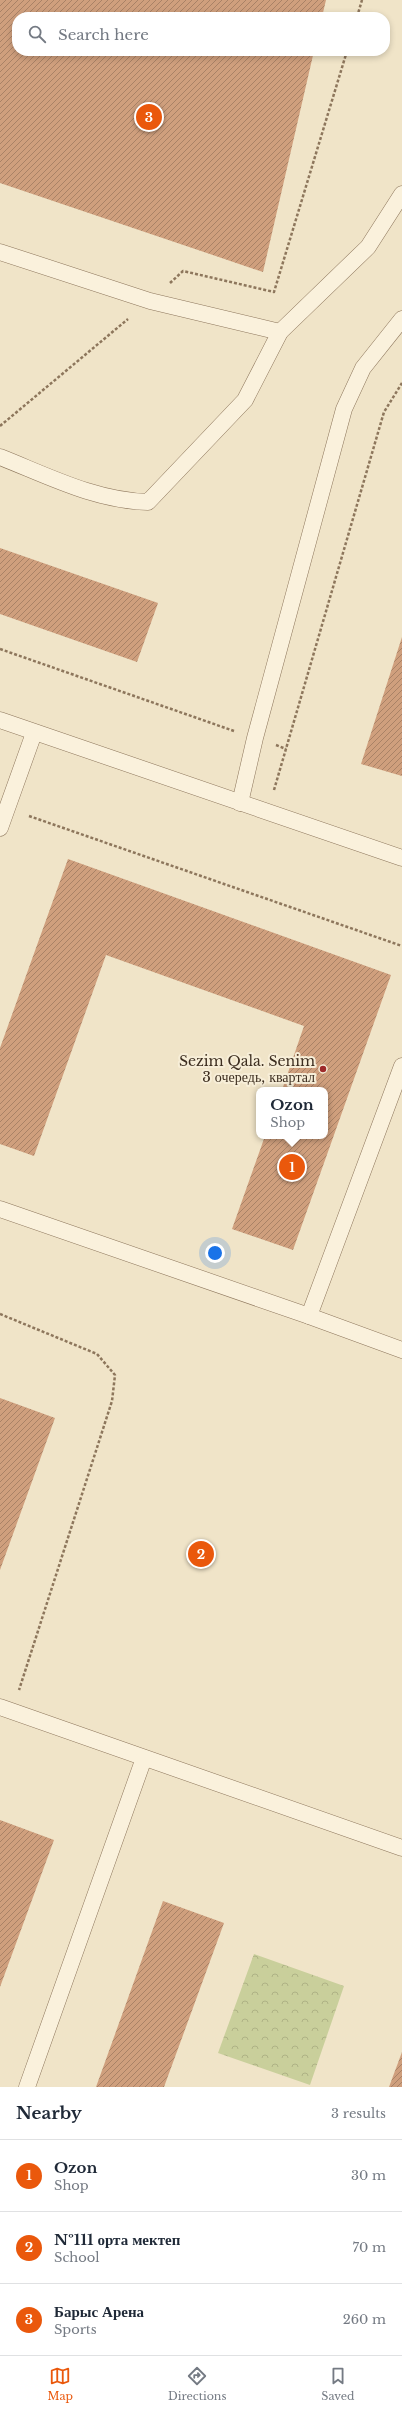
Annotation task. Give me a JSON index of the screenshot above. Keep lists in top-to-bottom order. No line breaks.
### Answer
{"places":["Sezim Qala. Senim 3 очередь, квартал"],"page":{"search":"Search here","pins":["3","1","2"],"popup":["Ozon","Shop"],"heading":["Nearby","3 results"],"list":[{"mark":"1","name":"Ozon","note":"Shop","value":"30 m"},{"mark":"2","name":"№111 орта мектеп","note":"School","value":"70 m"},{"mark":"3","name":"Барыс Арена","note":"Sports","value":"260 m"}],"nav":["Map","Directions","Saved"]}}
